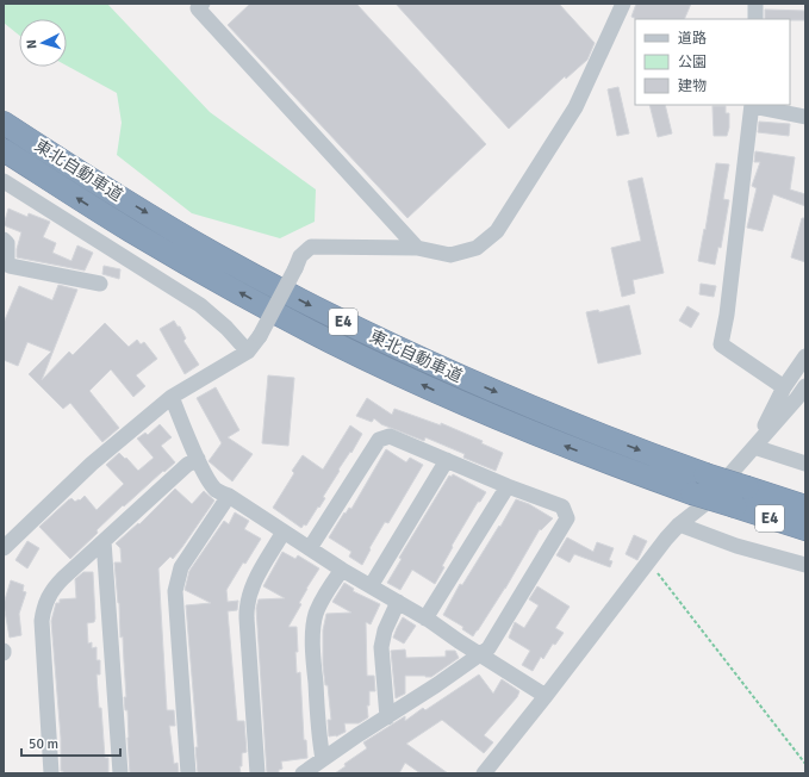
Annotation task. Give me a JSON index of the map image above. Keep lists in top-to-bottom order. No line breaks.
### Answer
{"streets":{"highway":["東北自動車道","E4"]},"legend":["道路","公園","建物"],"scale_bar":"50 m","north":"left"}
